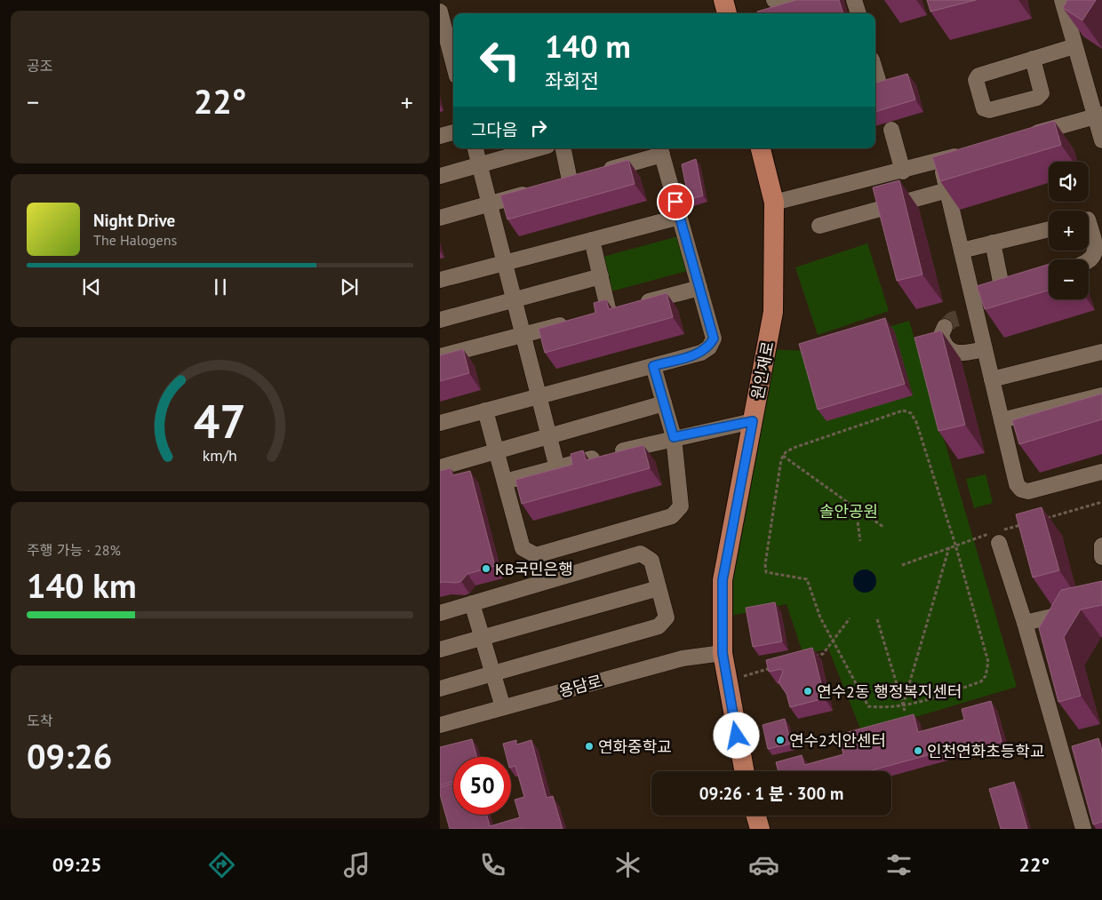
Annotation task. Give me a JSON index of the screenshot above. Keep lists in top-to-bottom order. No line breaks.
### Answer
{"streets":{"main road":["원인재로"],"street":["용담로"]},"crossings":[["원인재로","용담로"]],"parks":["솔안공원"],"places":["KB국민은행","연수2동 행정복지센터","연수2치안센터","연화중학교","인천연화초등학교"],"page":{"tile":["공조",["주행 가능 · 28%","140 km"],["도착","09:26"]],"turn":["140 m","좌회전"],"heat":["−","22°","+"],"then":"그다음","map_buttons":["+","−"],"song":["Night Drive","The Halogens"],"limit":"50","trip":"09:26 · 1 분 · 300 m","tabs":["09:25","22°"],"gauge":["47","km/h"]}}
